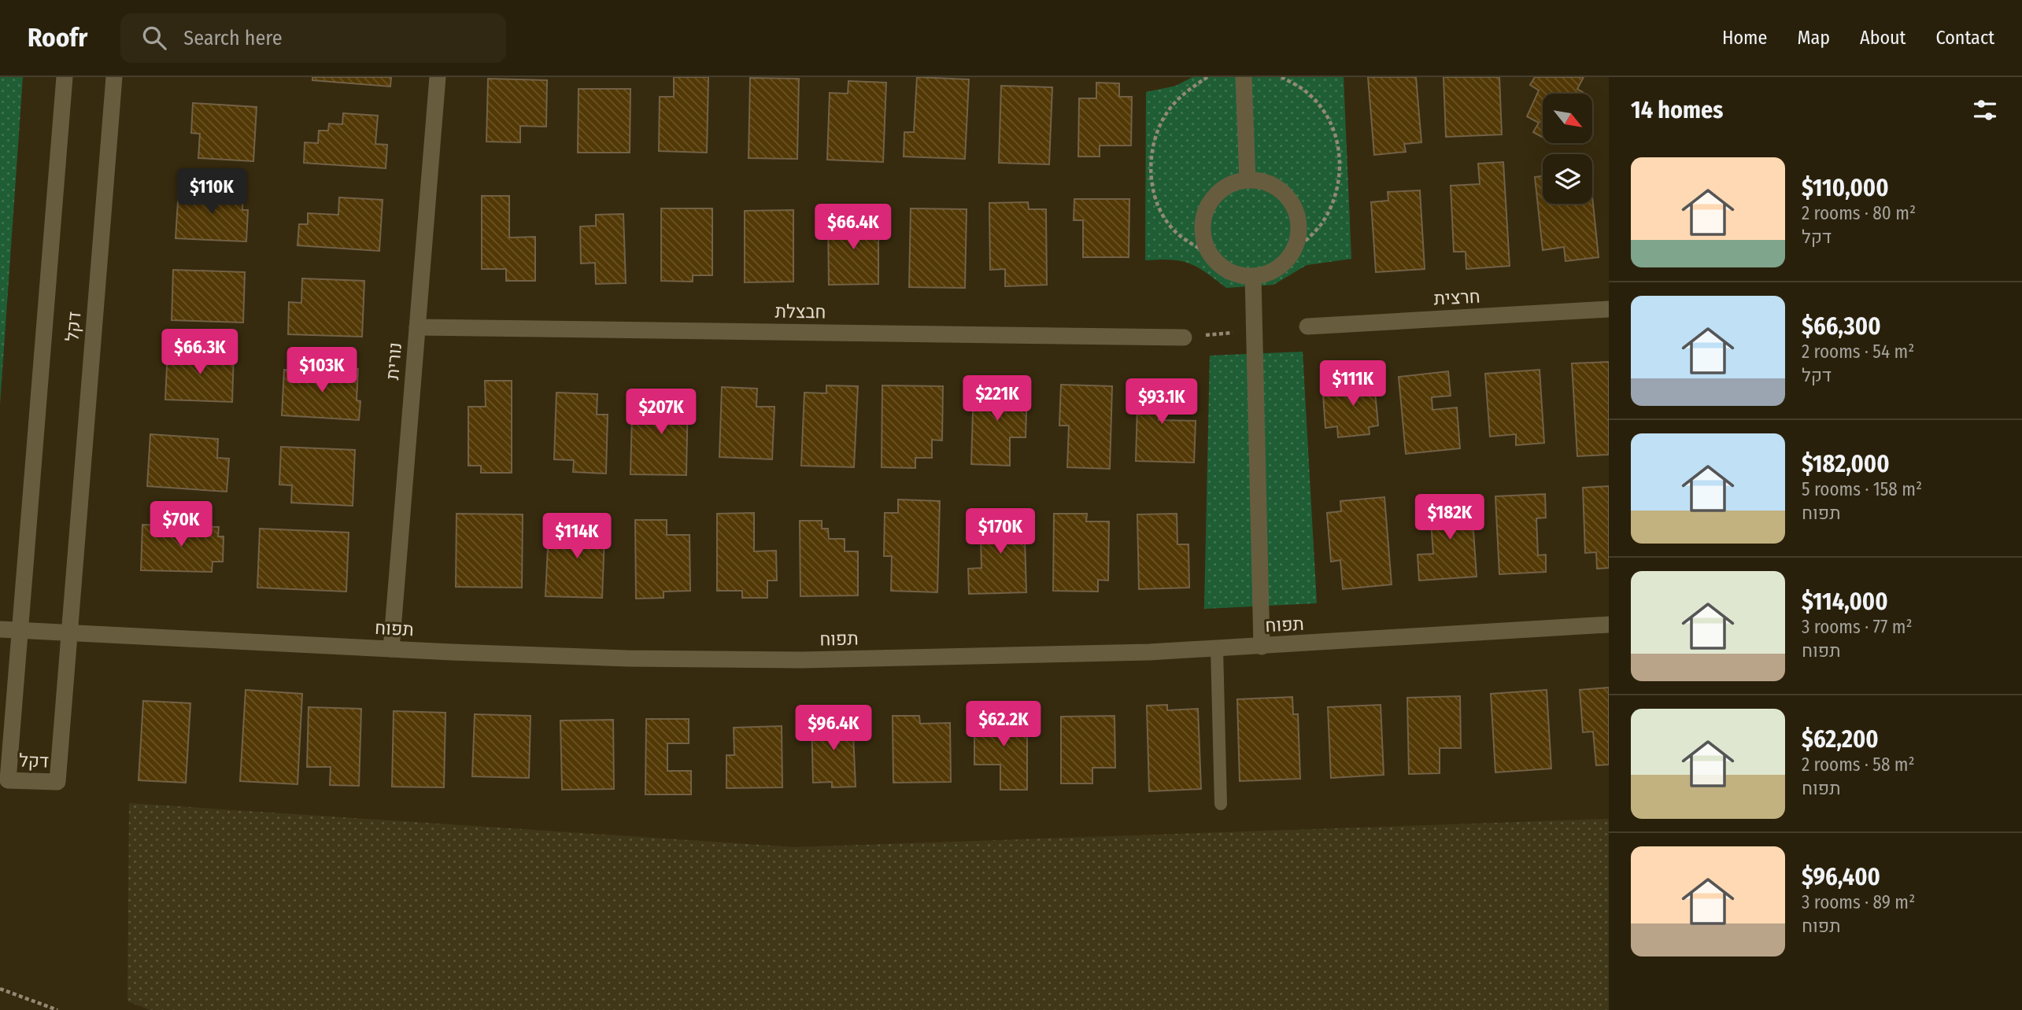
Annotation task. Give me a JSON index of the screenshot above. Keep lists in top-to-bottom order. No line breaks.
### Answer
{"streets":{"street":["חרצית","חבצלת","דקל","נורית","תפוח"]},"crossings":[["חבצלת","נורית"],["דקל","תפוח"],["נורית","תפוח"]],"north":"bottom right","page":{"header":"Roofr","search":"Search here","nav":["Home","Map","About","Contact"],"heading":"14 homes","list":[{"name":"$110,000","note":"2 rooms · 80 m² · דקל"},{"name":"$66,300","note":"2 rooms · 54 m² · דקל"},{"name":"$182,000","note":"5 rooms · 158 m² · תפוח"},{"name":"$114,000","note":"3 rooms · 77 m² · תפוח"},{"name":"$62,200","note":"2 rooms · 58 m² · תפוח"},{"name":"$96,400","note":"3 rooms · 89 m² · תפוח"}],"price":["$110K","$66.4K","$66.3K","$103K","$111K","$221K","$93.1K","$207K","$182K","$70K","$170K","$114K","$62.2K","$96.4K"]}}
